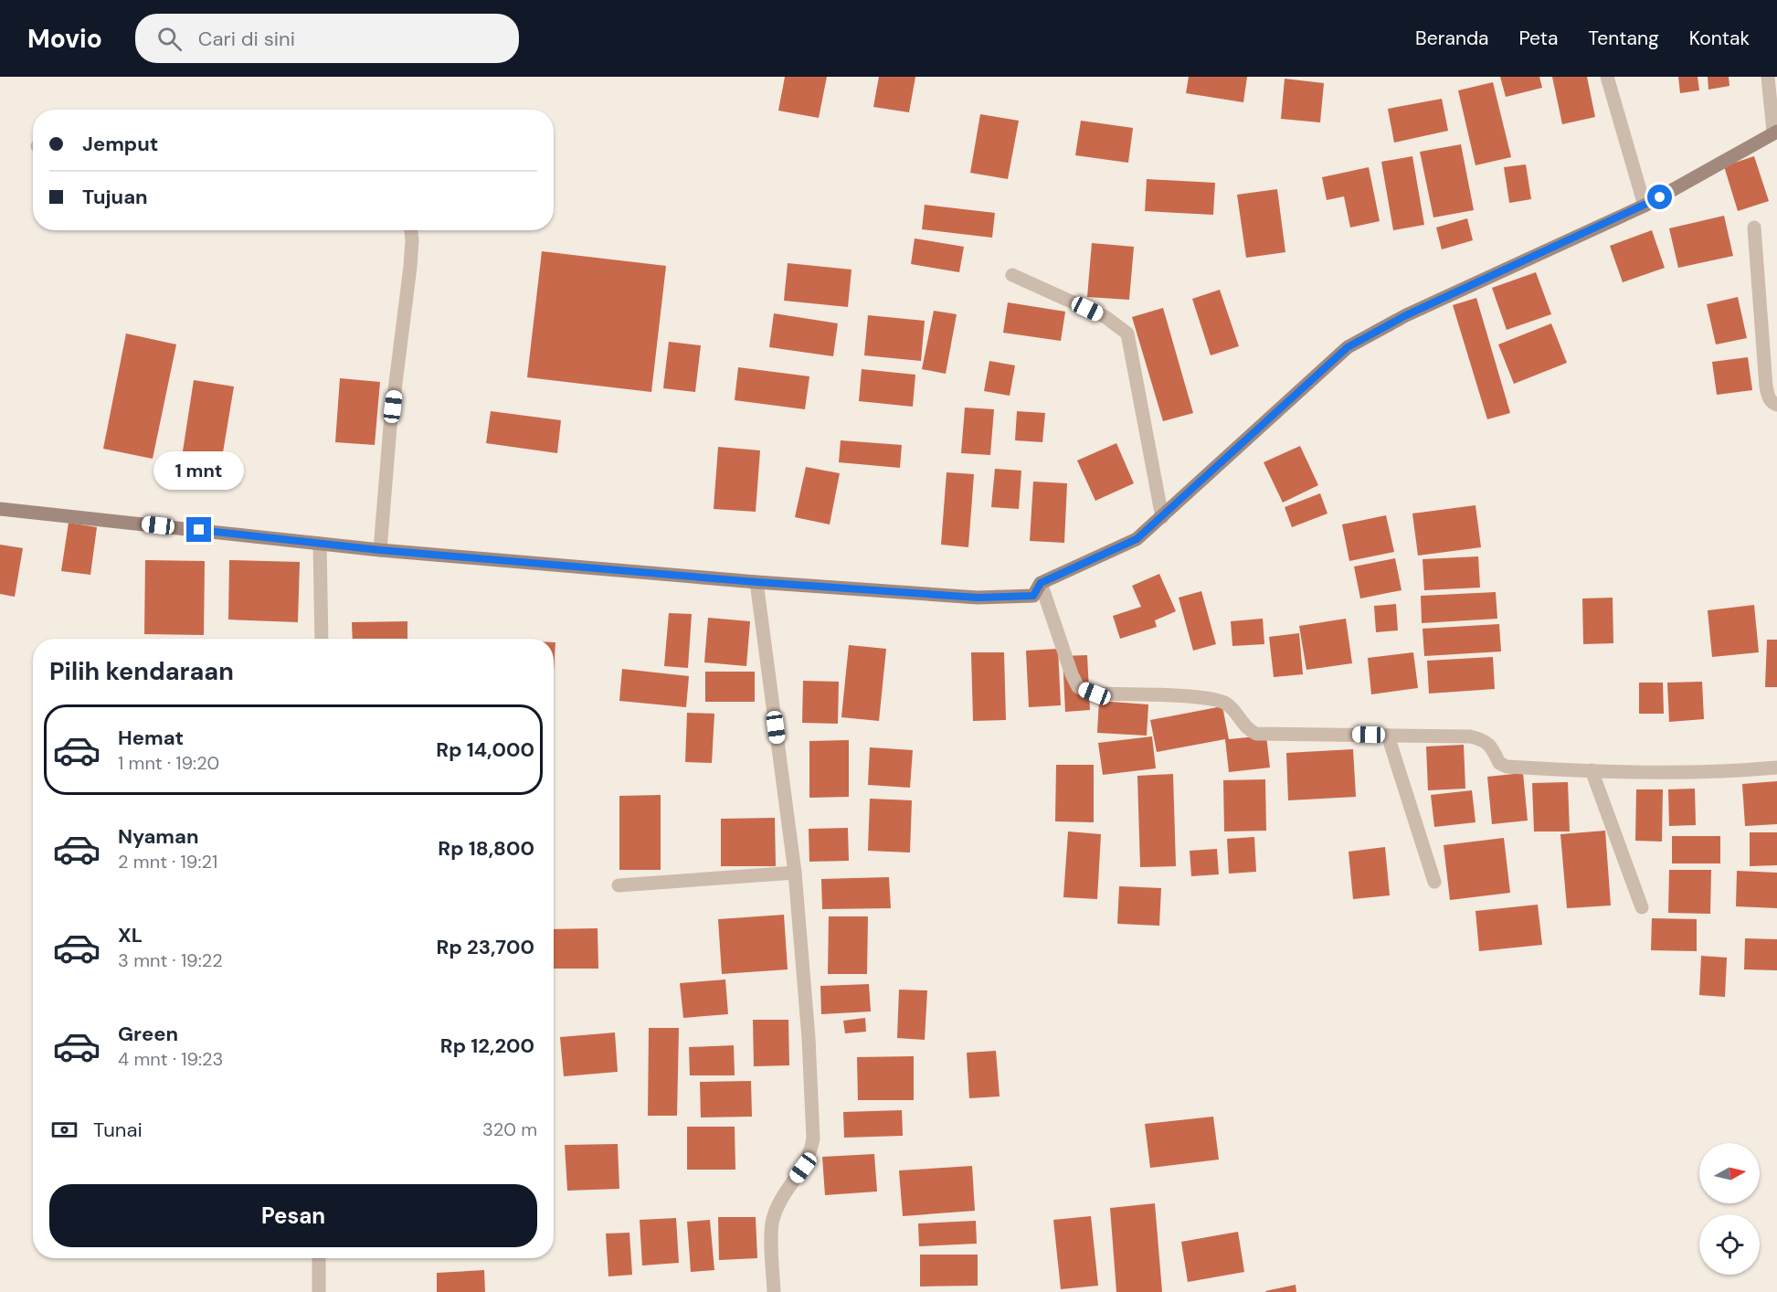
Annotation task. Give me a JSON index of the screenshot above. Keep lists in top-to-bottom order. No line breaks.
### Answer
{"north":"right","page":{"header":"Movio","search":"Cari di sini","nav":["Beranda","Peta","Tentang","Kontak"],"banner":["Jemput","Tujuan"],"bubble":"1 mnt","heading":"Pilih kendaraan","list":[{"name":"Hemat","note":"1 mnt · 19:20","value":"Rp 14,000"},{"name":"Nyaman","note":"2 mnt · 19:21","value":"Rp 18,800"},{"name":"XL","note":"3 mnt · 19:22","value":"Rp 23,700"},{"name":"Green","note":"4 mnt · 19:23","value":"Rp 12,200"}],"pay":["Tunai","320 m"],"buttons":"Pesan"}}
